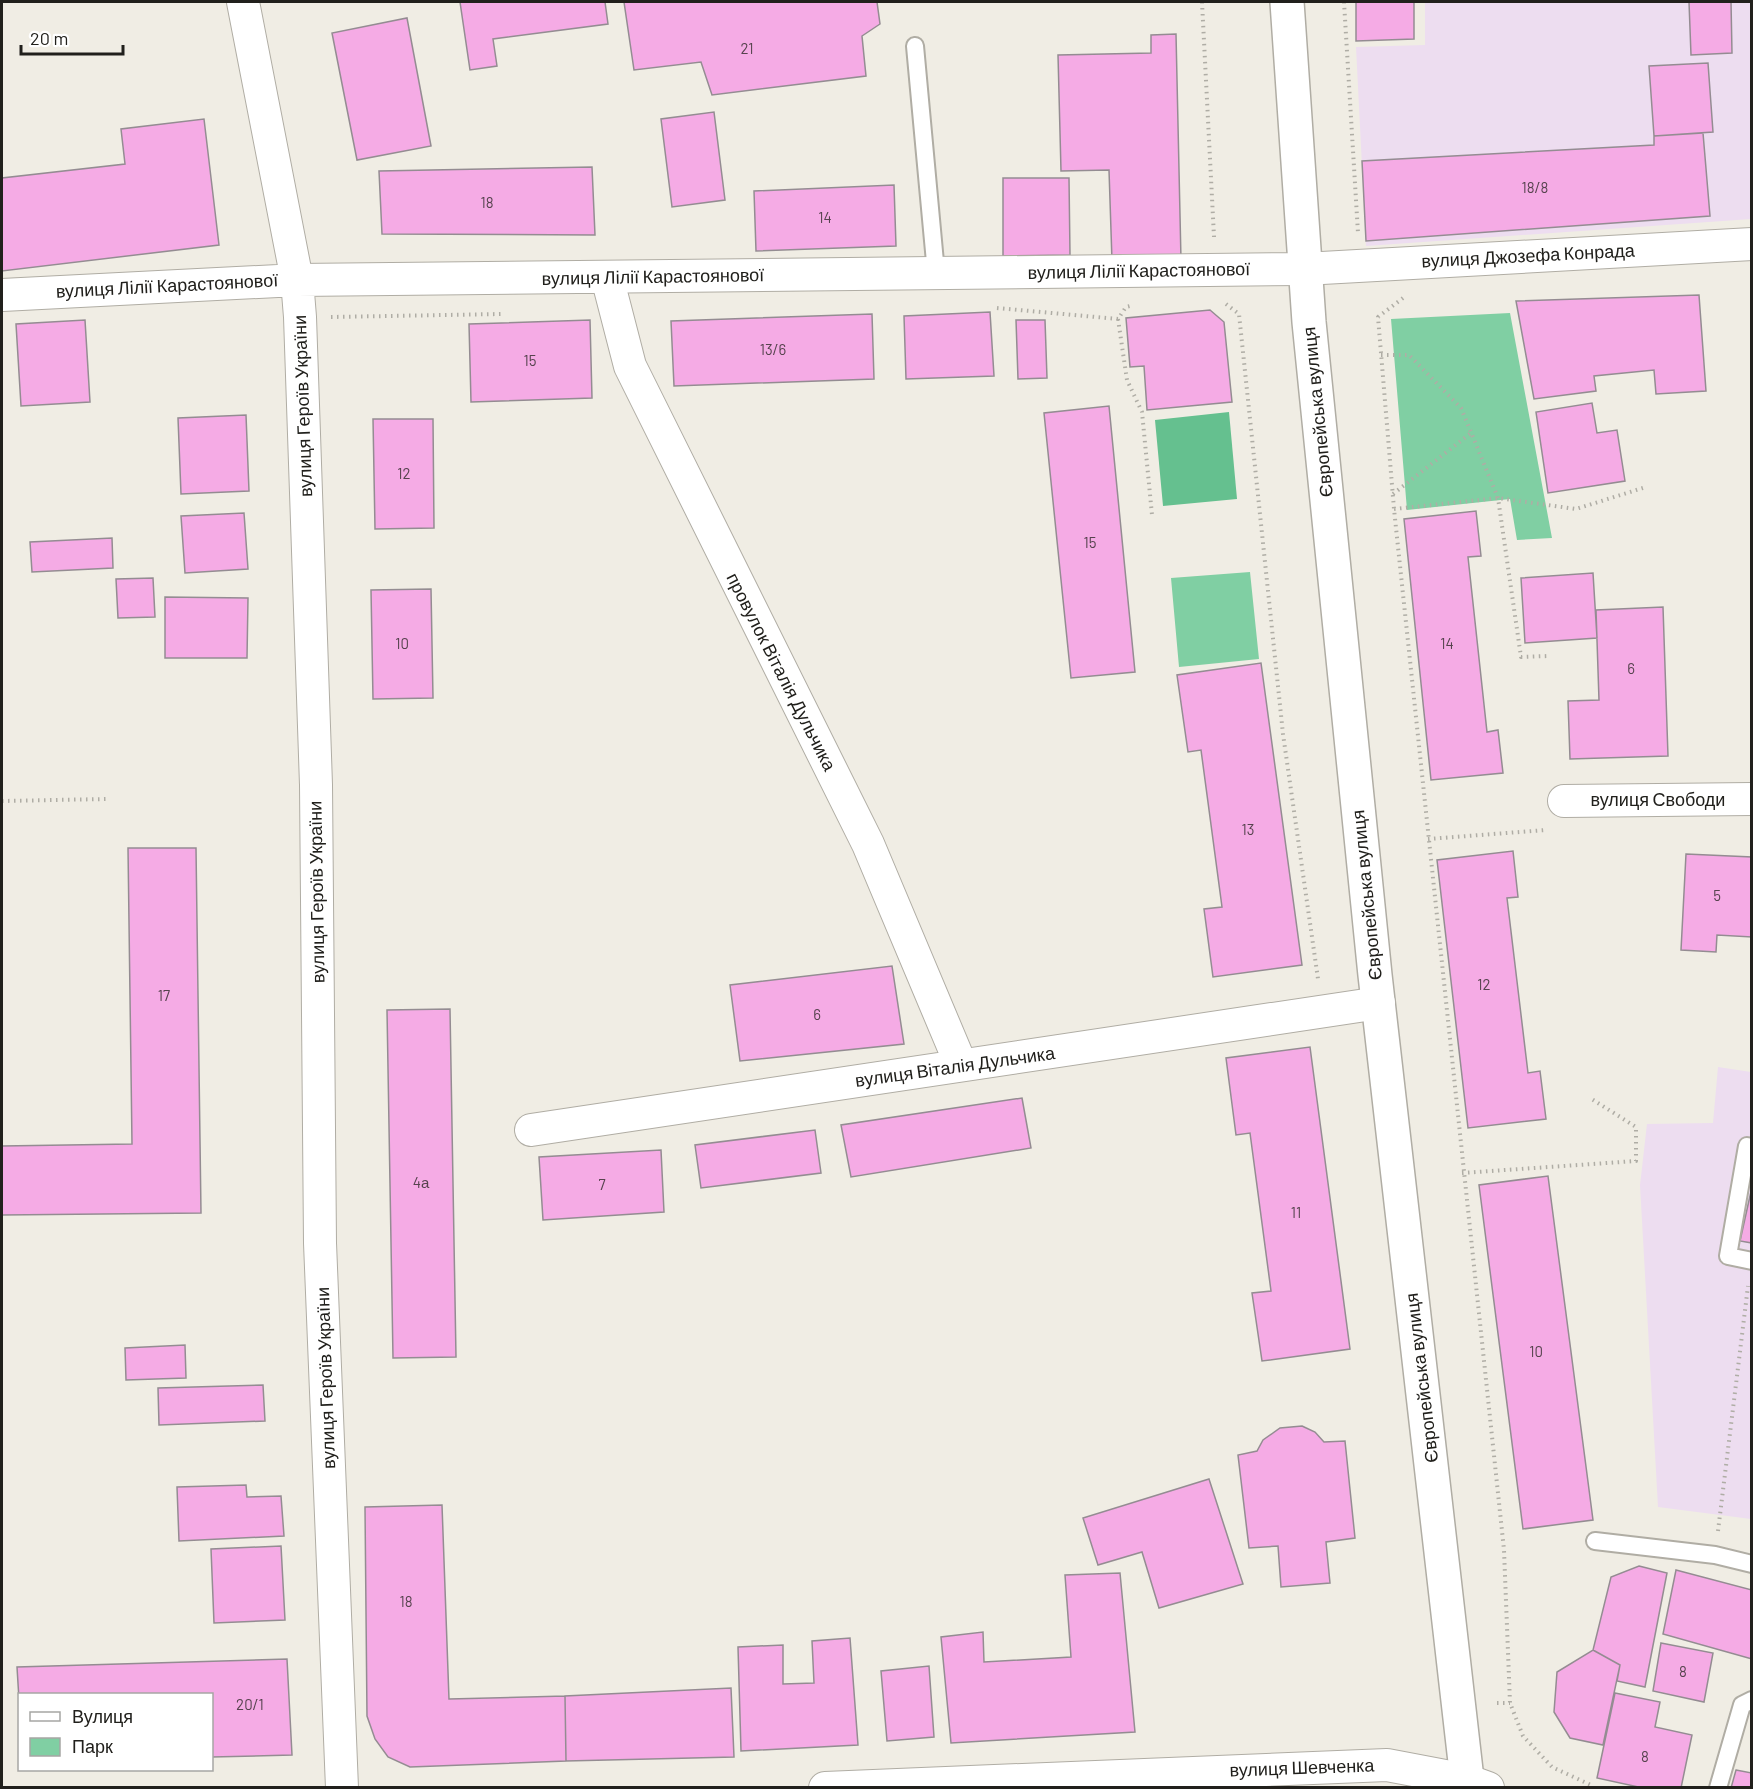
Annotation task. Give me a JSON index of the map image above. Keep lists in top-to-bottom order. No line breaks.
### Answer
{"streets":{"street":["вулиця Джозефа Конрада","вулиця Лілії Карастоянової","вулиця Героїв України","Європейська вулиця","провулок Віталія Дульчика","вулиця Свободи","вулиця Віталія Дульчика","вулиця Шевченка"]},"crossings":[["вулиця Джозефа Конрада","вулиця Лілії Карастоянової"],["вулиця Джозефа Конрада","Європейська вулиця"],["вулиця Лілії Карастоянової","вулиця Героїв України"],["вулиця Лілії Карастоянової","Європейська вулиця"],["вулиця Лілії Карастоянової","провулок Віталія Дульчика"],["Європейська вулиця","вулиця Віталія Дульчика"],["Європейська вулиця","вулиця Шевченка"],["провулок Віталія Дульчика","вулиця Віталія Дульчика"]],"house_numbers":["21","18/8","18","14","13/6","15","12","15","10","14","6","13","5","12","17","6","4а","7","11","10","18","8","20/1","8"],"legend":["Вулиця","Парк"],"scale_bar":"20 m"}
